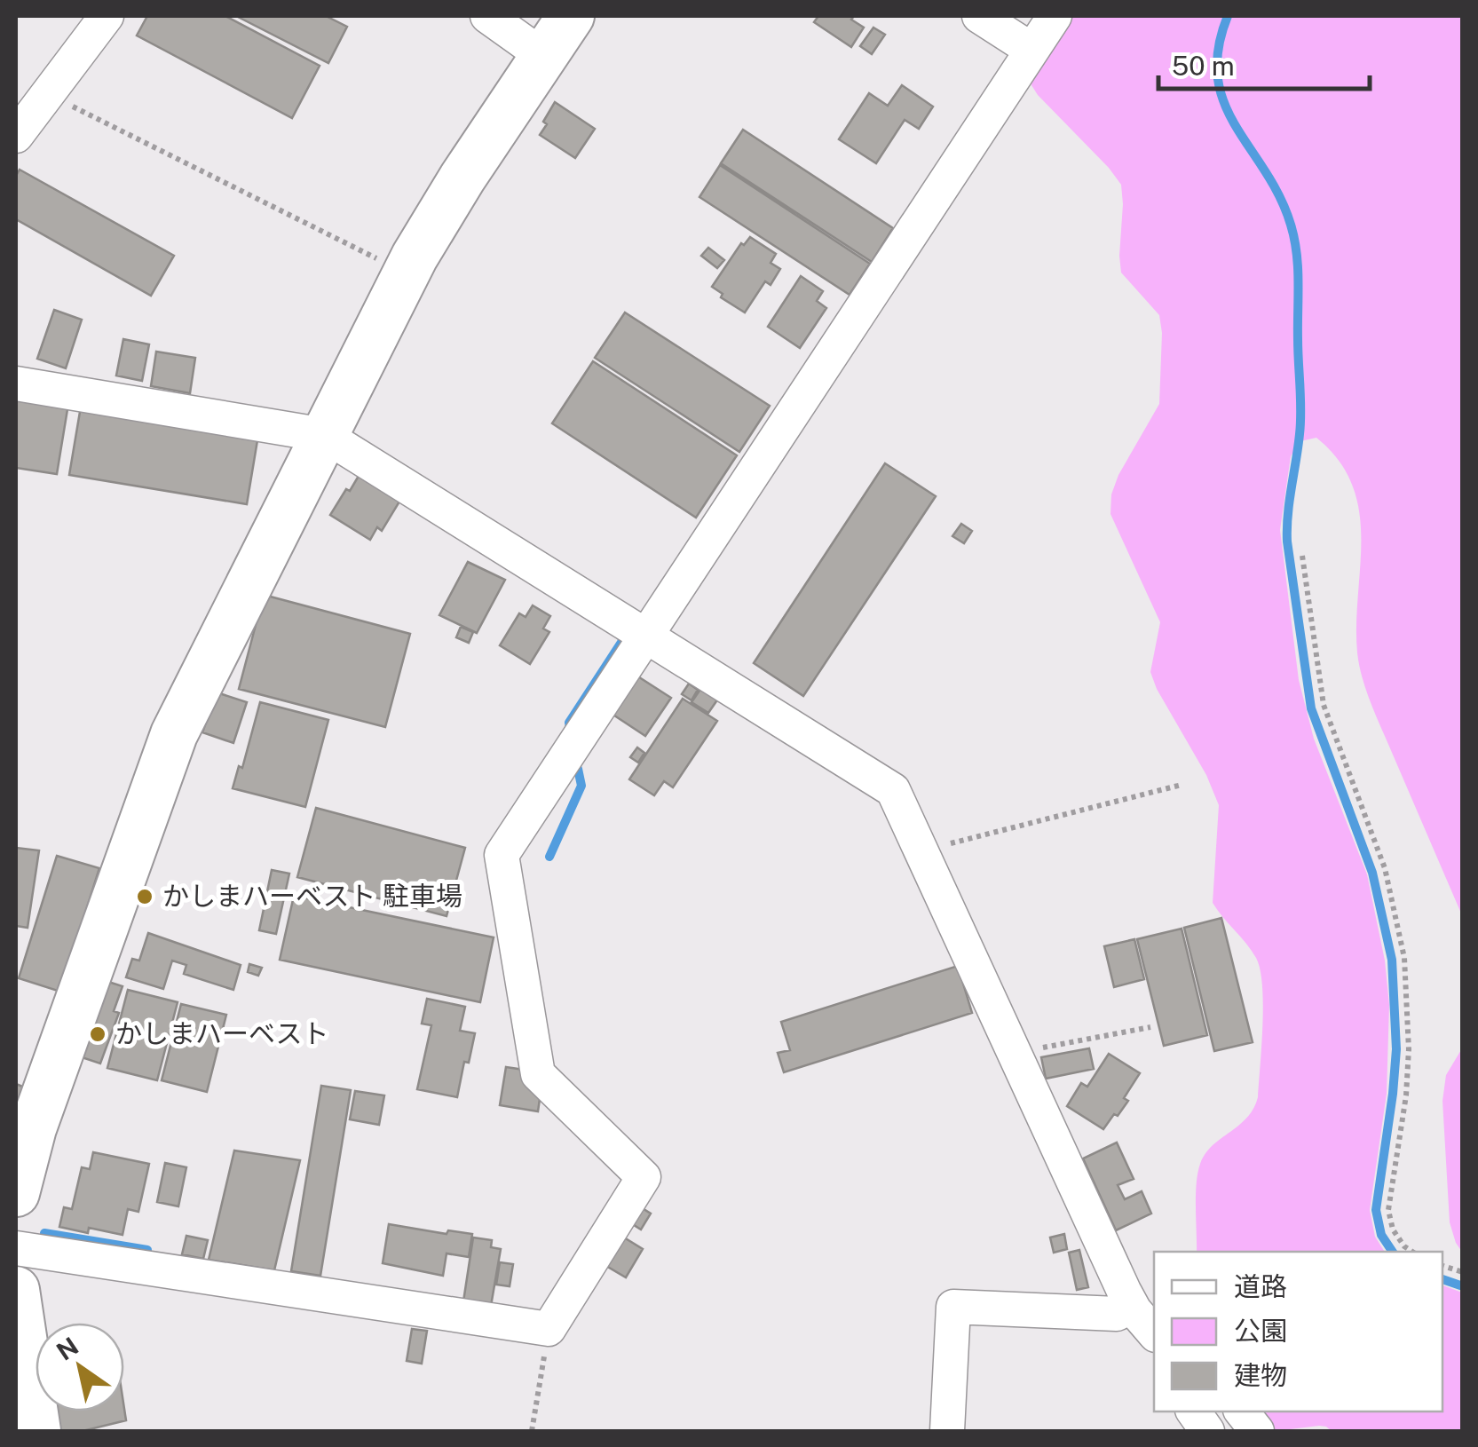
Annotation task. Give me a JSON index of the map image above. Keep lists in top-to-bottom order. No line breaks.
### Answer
{"places":["かしまハーベスト 駐車場","かしまハーベスト"],"legend":["道路","公園","建物"],"scale_bar":"50 m","north":"top left"}
